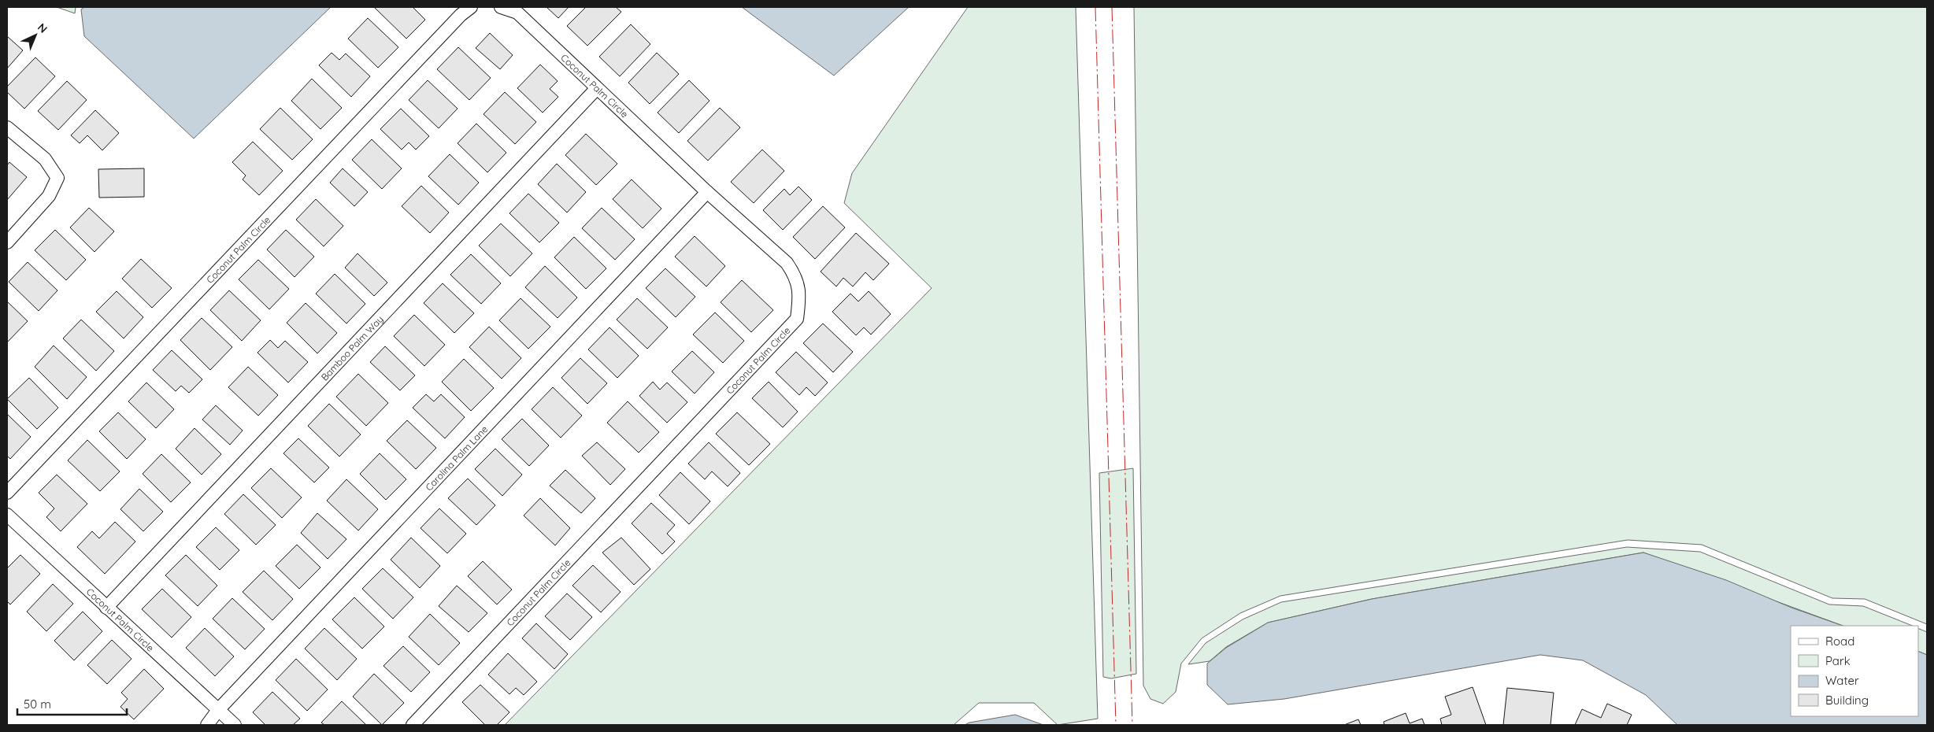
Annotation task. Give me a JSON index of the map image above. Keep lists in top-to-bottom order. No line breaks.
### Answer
{"streets":{"street":["Coconut Palm Circle","Bamboo Palm Way","Carolina Palm Lane"]},"crossings":[["Coconut Palm Circle","Bamboo Palm Way"],["Coconut Palm Circle","Carolina Palm Lane"]],"legend":["Road","Park","Water","Building"],"scale_bar":"50 m","north":"top right"}
